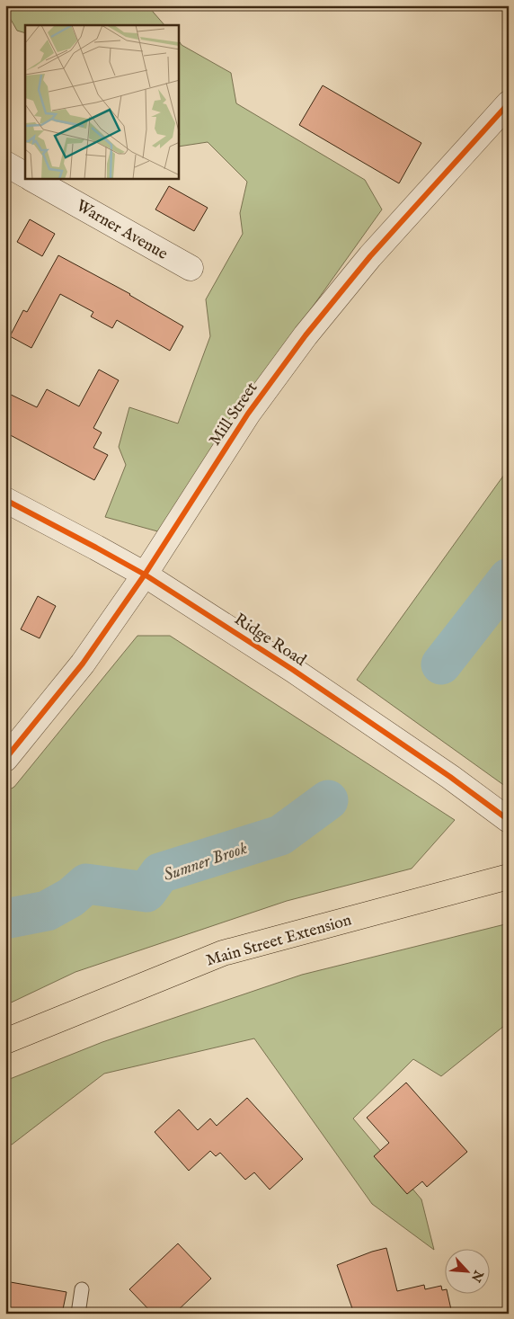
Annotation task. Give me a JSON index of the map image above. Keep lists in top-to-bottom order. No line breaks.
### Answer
{"streets":{"main road":["Main Street Extension"],"street":["Warner Avenue","Mill Street","Ridge Road"]},"crossings":[["Mill Street","Ridge Road"]],"water":["Sumner Brook"],"north":"bottom right"}
